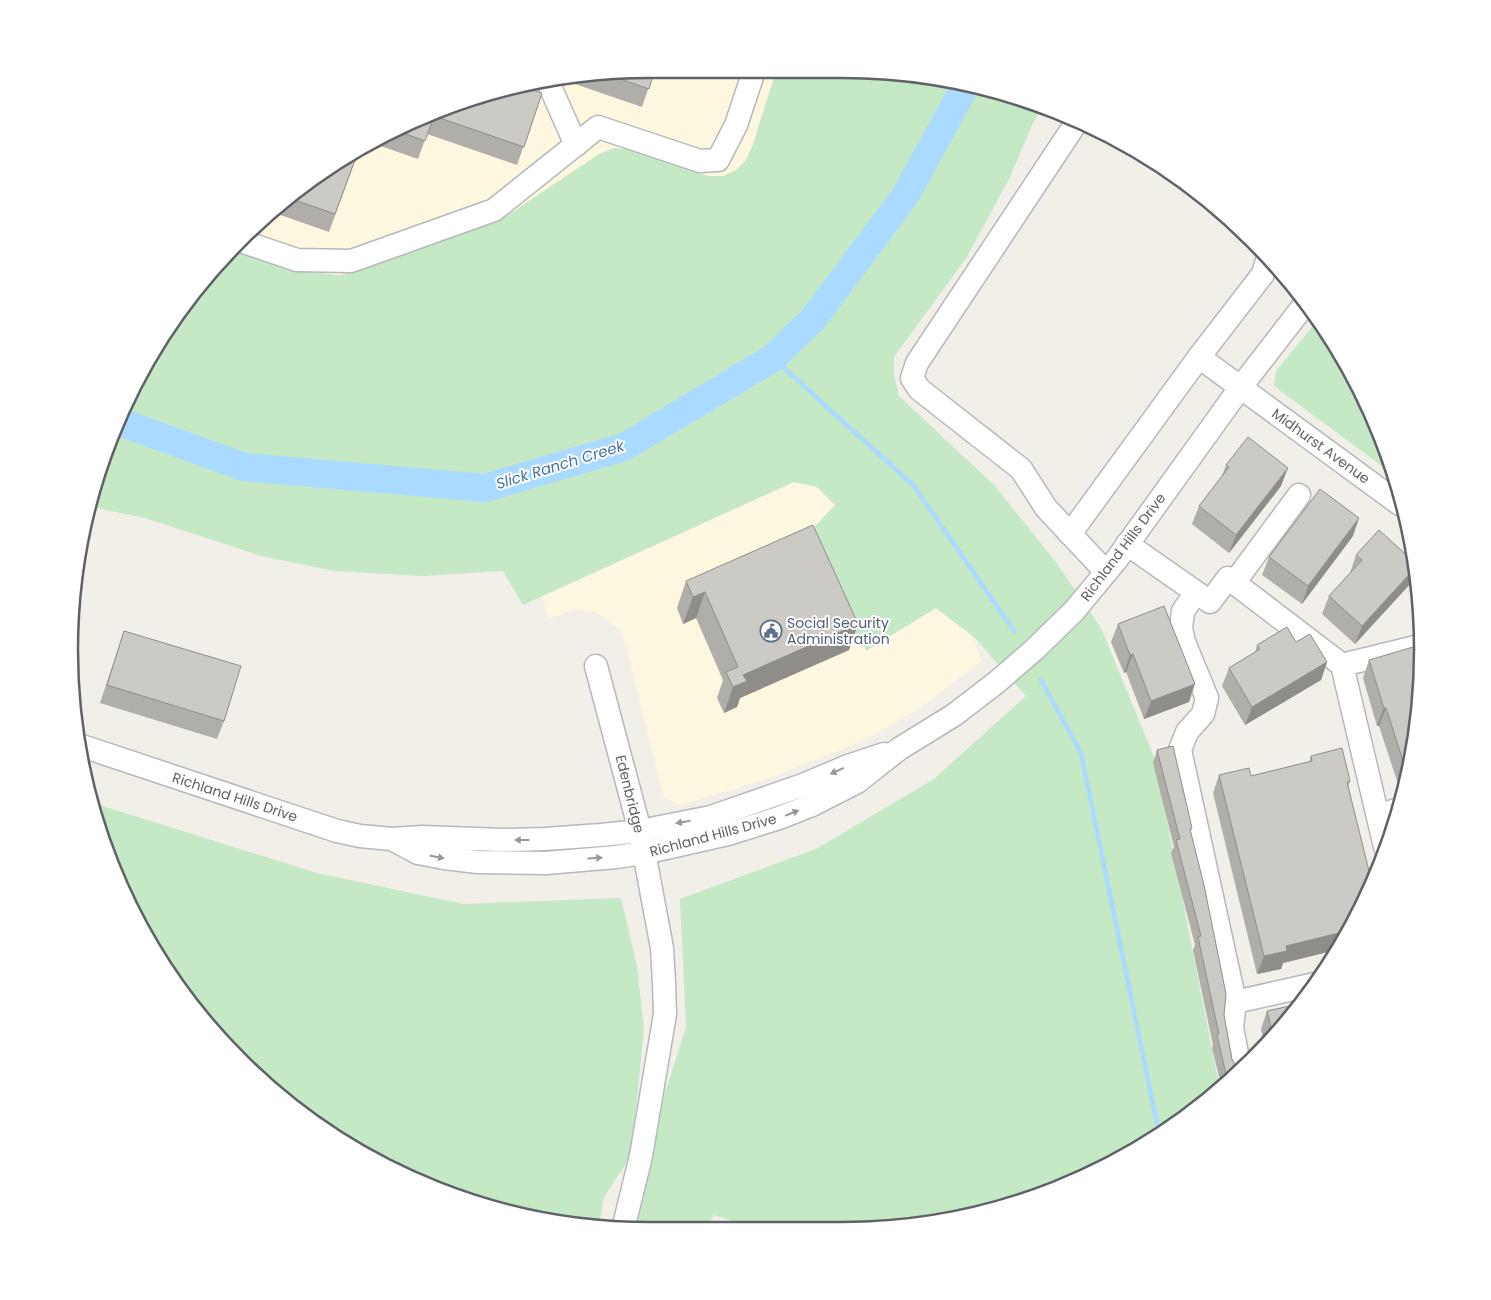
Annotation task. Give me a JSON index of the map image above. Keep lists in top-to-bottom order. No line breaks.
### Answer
{"streets":{"street":["Midhurst Avenue","Richland Hills Drive","Edenbridge"]},"crossings":[["Midhurst Avenue","Richland Hills Drive"],["Richland Hills Drive","Edenbridge"]],"water":["Slick Ranch Creek"],"places":{"public building":["Social Security Administration"]}}
